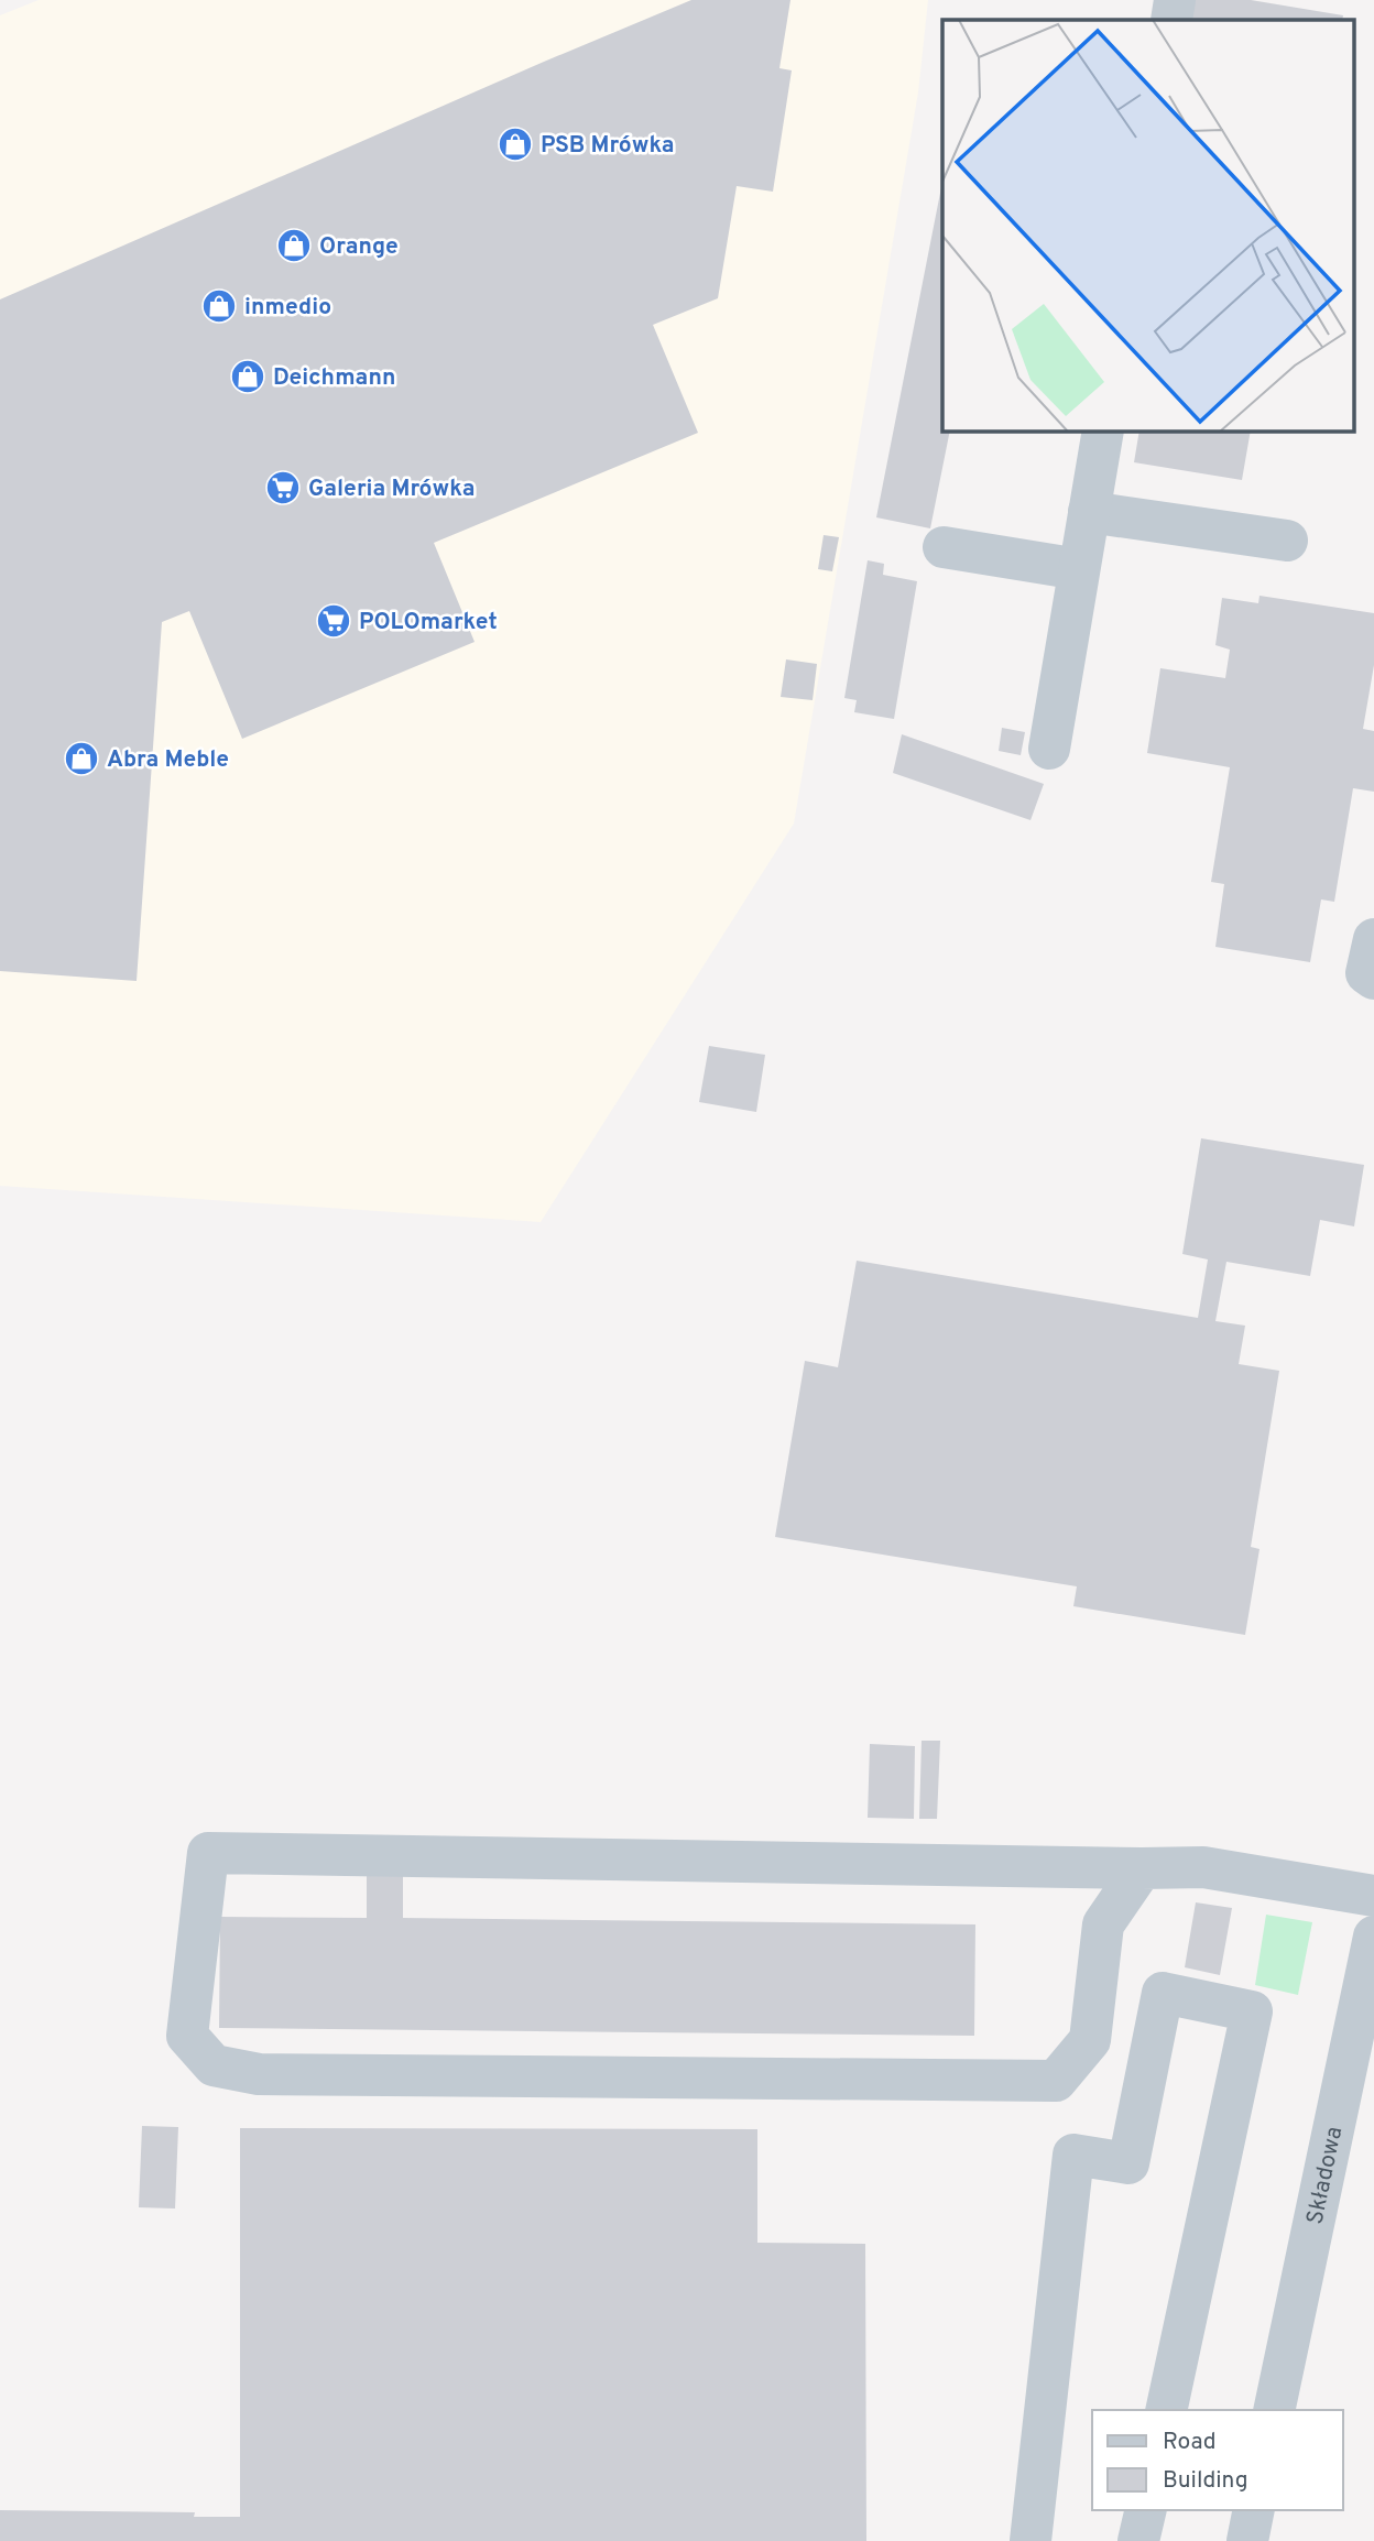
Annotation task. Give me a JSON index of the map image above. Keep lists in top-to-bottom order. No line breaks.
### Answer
{"streets":{"lane":["Składowa"]},"places":{"shop":["PSB Mrówka","Orange","inmedio","Deichmann","Abra Meble"],"supermarket":["Galeria Mrówka","POLOmarket"]},"legend":["Road","Building"]}
